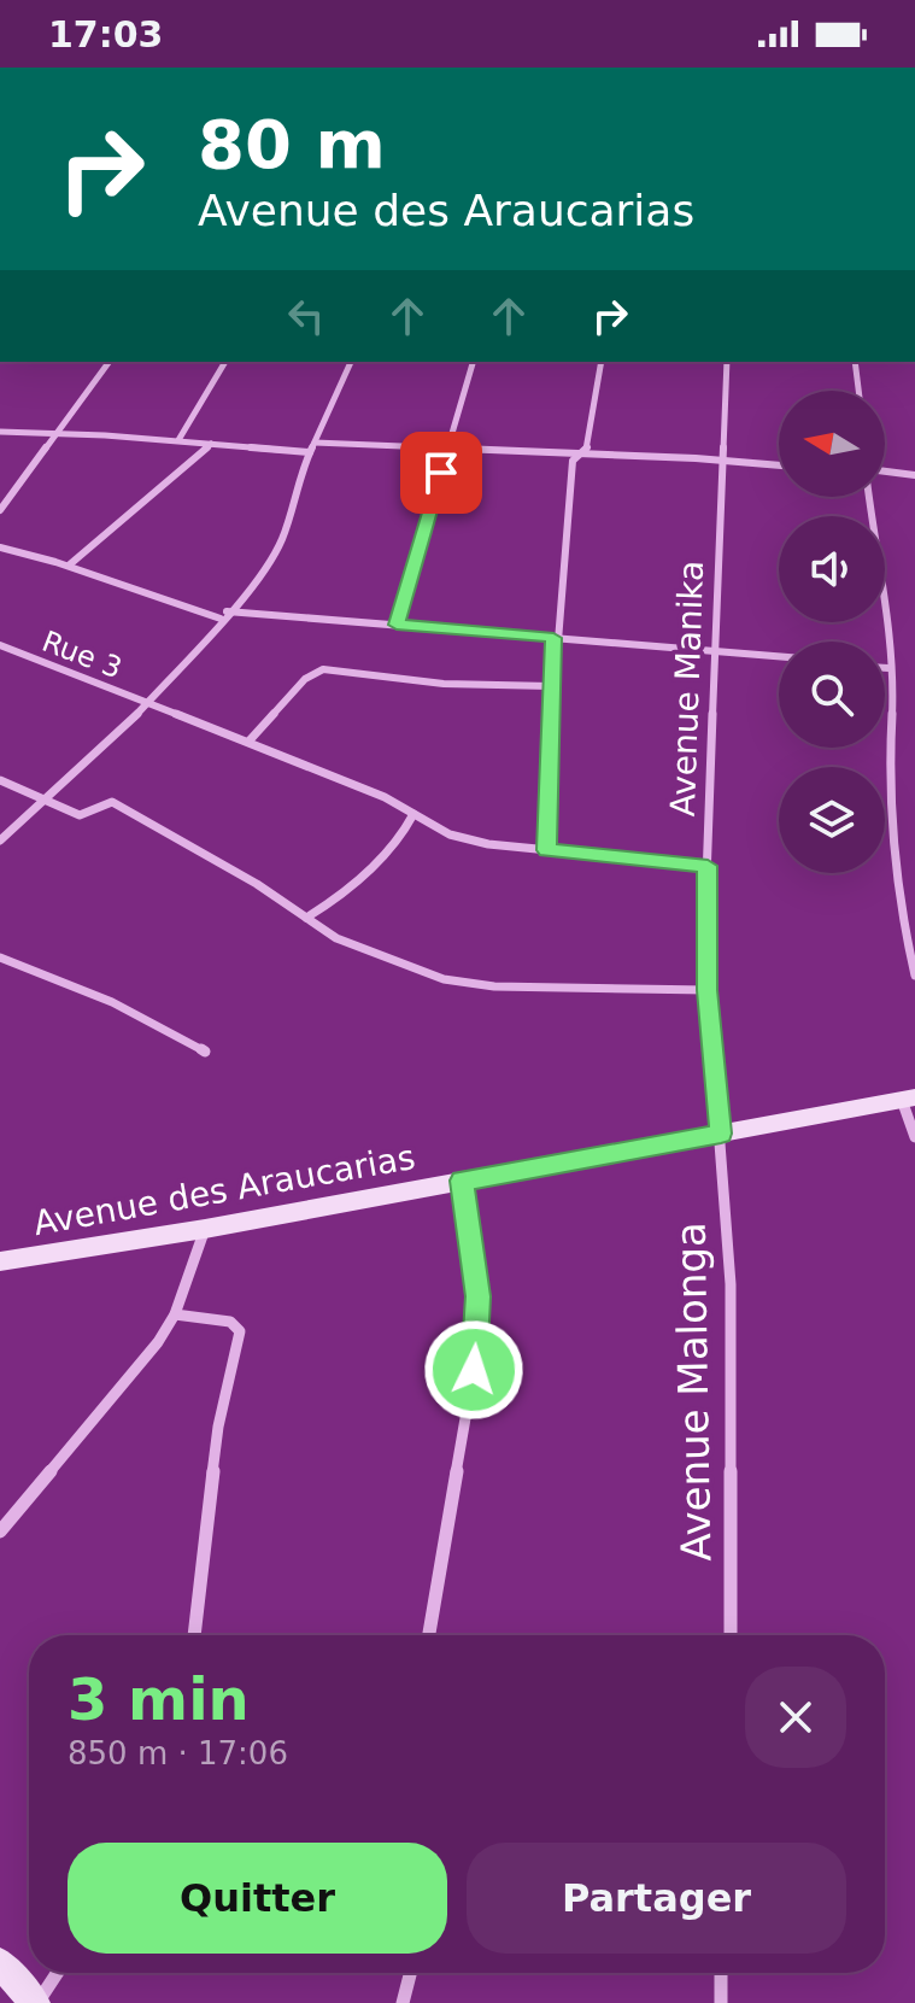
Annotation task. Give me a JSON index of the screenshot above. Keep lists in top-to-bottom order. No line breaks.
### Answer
{"streets":{"street":["Rue 3","Avenue Manika","Avenue des Araucarias","Avenue Malonga"]},"crossings":[["Rue 3","Avenue Manika"],["Avenue Manika","Avenue des Araucarias"],["Avenue Manika","Avenue Malonga"],["Avenue des Araucarias","Avenue Malonga"]],"north":"left","page":{"status":"17:03","turn":["80 m","Avenue des Araucarias"],"heading":["3 min","850 m · 17:06"],"buttons":["Quitter","Partager"]}}
